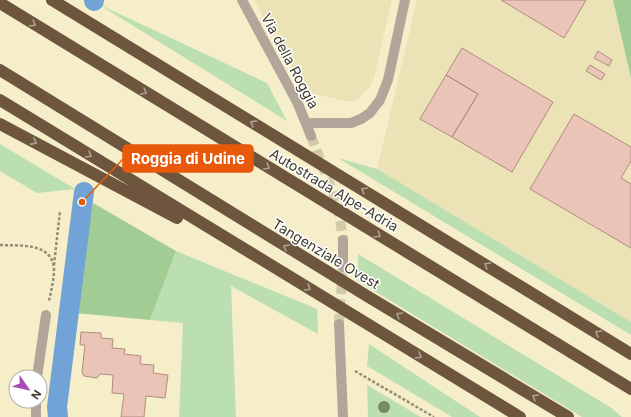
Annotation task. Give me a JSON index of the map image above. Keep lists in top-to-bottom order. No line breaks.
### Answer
{"streets":{"highway":["Autostrada Alpe-Adria","Tangenziale Ovest"],"street":["Via della Roggia"]},"places":["Roggia di Udine"],"north":"bottom right"}
